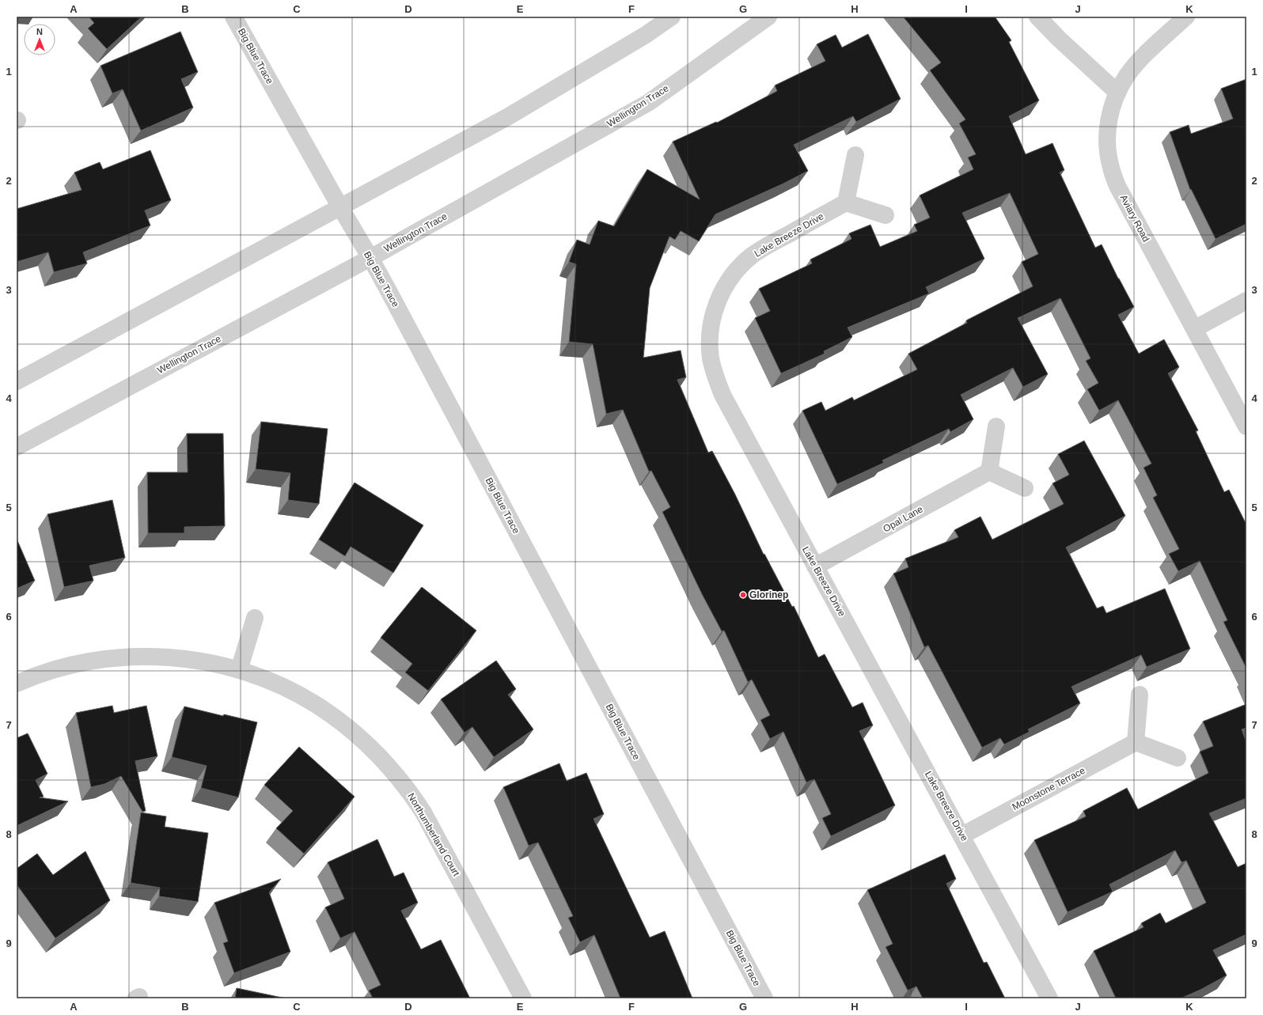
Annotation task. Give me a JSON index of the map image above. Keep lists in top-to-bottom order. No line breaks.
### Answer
{"streets":{"street":["Big Blue Trace","Wellington Trace","Aviary Road","Lake Breeze Drive","Opal Lane","Moonstone Terrace","Northumberland Court"]},"crossings":[["Big Blue Trace","Wellington Trace"],["Lake Breeze Drive","Opal Lane"],["Lake Breeze Drive","Moonstone Terrace"]],"places":["Glorinep"],"north":"top","grid":{"columns":["A","B","C","D","E","F","G","H","I","J","K"],"rows":["1","2","3","4","5","6","7","8","9"]}}
